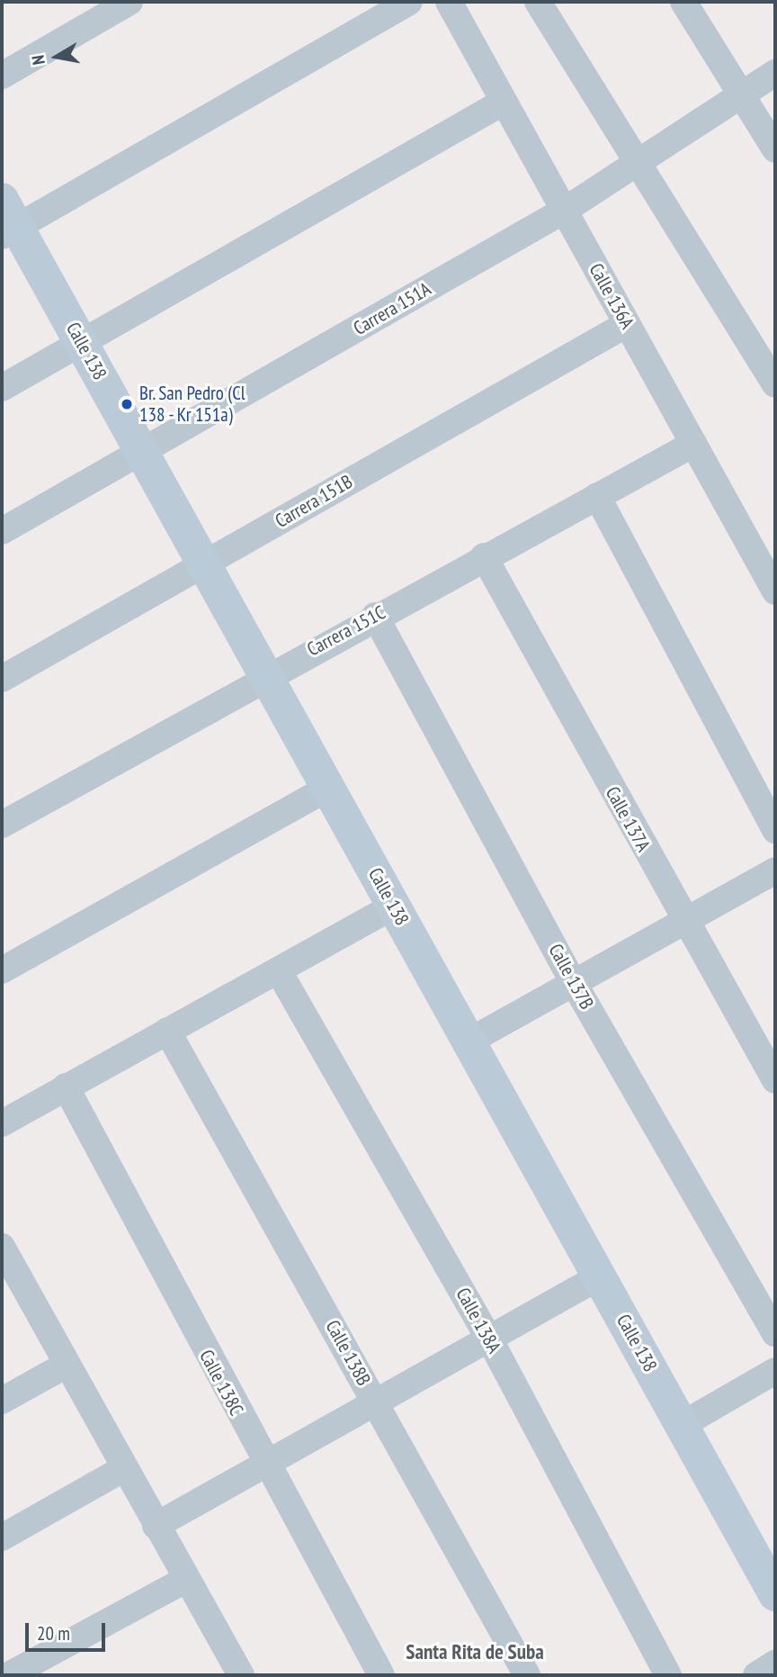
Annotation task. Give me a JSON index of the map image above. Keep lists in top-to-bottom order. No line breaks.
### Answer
{"streets":{"main road":["Calle 138"],"street":["Calle 136A","Carrera 151A","Carrera 151B","Carrera 151C","Calle 137A","Calle 137B","Calle 138A","Calle 138B","Calle 138C"]},"crossings":[["Calle 136A","Carrera 151A"],["Calle 136A","Carrera 151B"],["Calle 136A","Carrera 151C"],["Carrera 151A","Calle 138"],["Calle 138","Carrera 151B"],["Calle 138","Carrera 151C"],["Carrera 151C","Calle 137A"],["Carrera 151C","Calle 137B"]],"districts":["Santa Rita de Suba"],"places":["Br. San Pedro (Cl 138 - Kr 151a)"],"scale_bar":"20 m","north":"left"}
